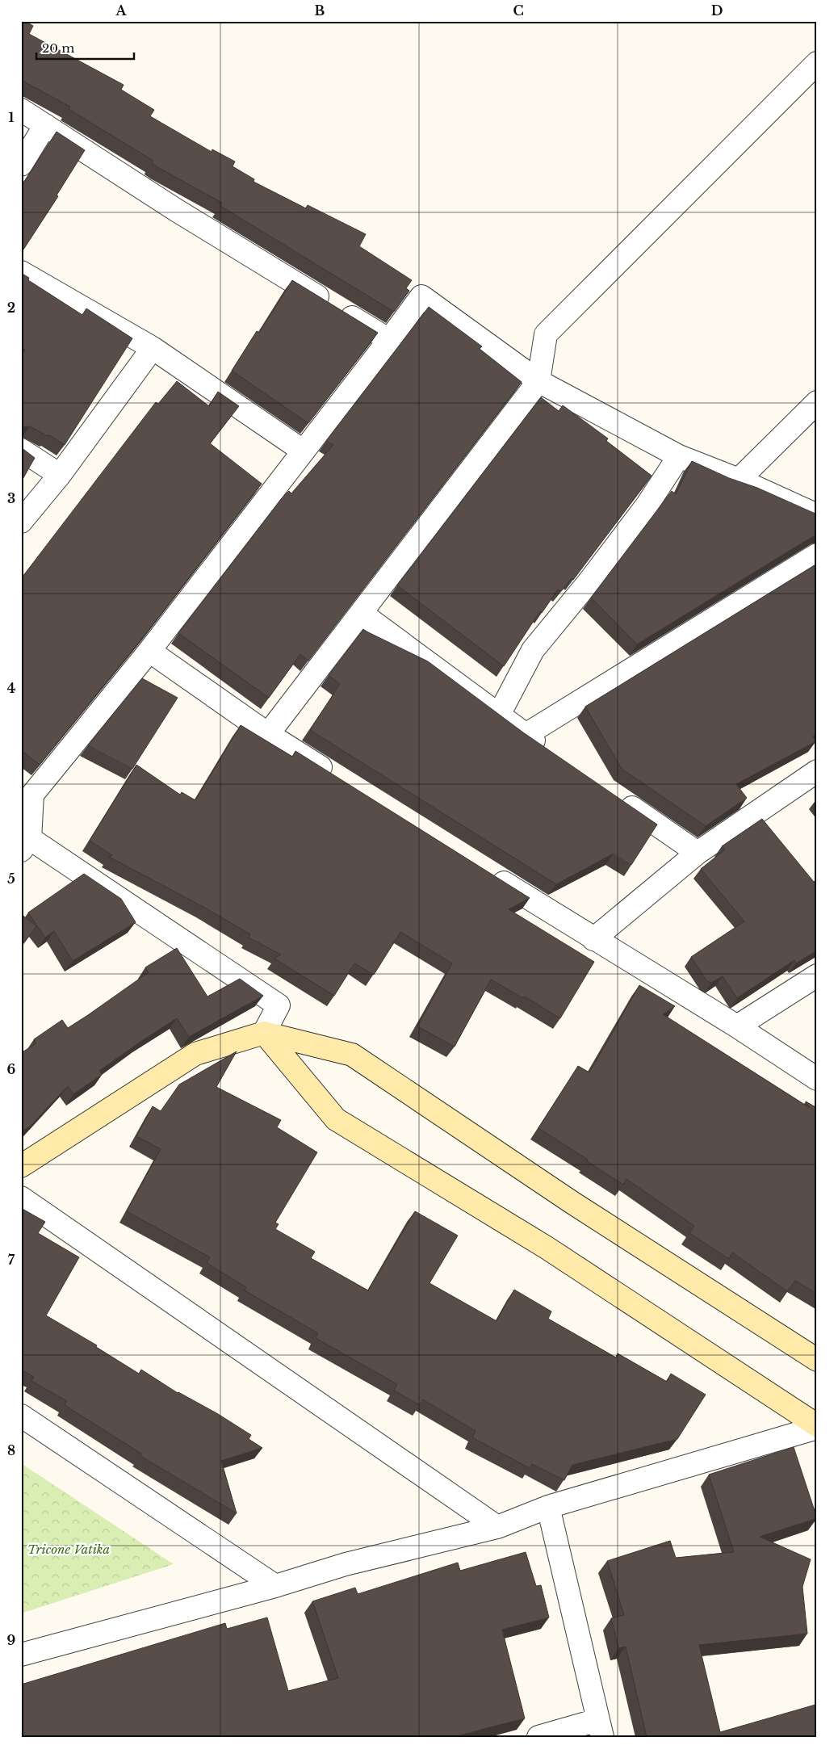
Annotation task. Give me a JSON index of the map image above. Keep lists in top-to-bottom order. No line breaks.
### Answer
{"parks":["Tricone Vatika"],"scale_bar":"20 m","grid":{"columns":["A","B","C","D"],"rows":["1","2","3","4","5","6","7","8","9"]}}
